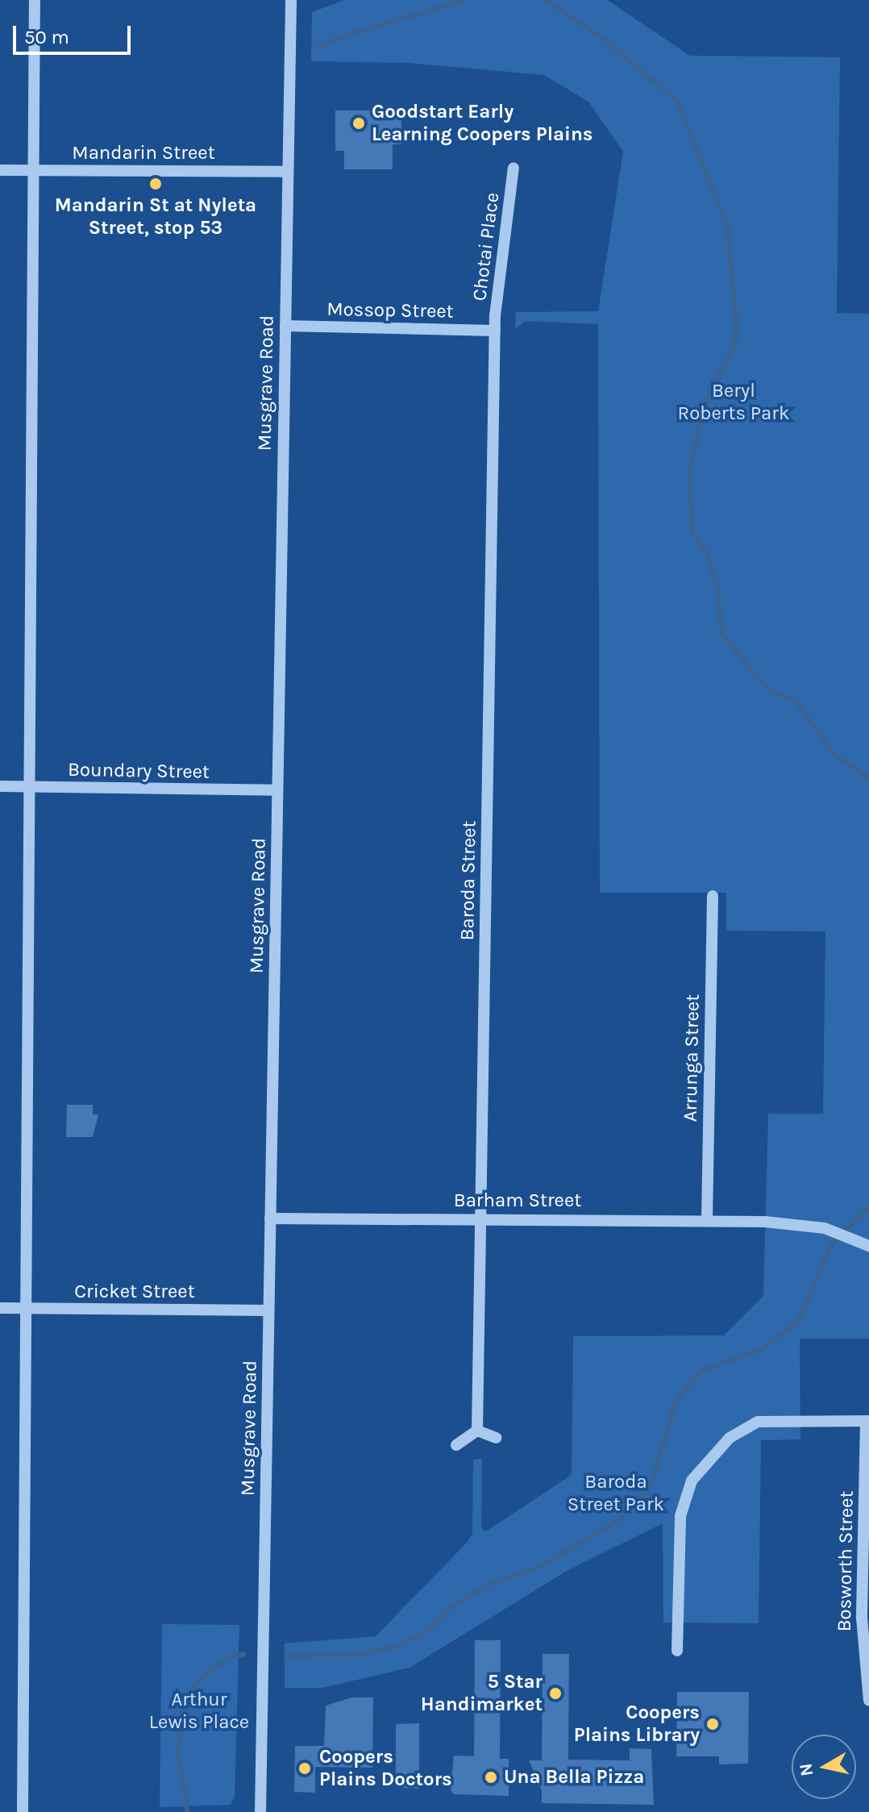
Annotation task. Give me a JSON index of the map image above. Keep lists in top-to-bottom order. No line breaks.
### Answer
{"streets":{"street":["Mandarin Street","Chotai Place","Mossop Street","Musgrave Road","Boundary Street","Baroda Street","Arrunga Street","Barham Street","Cricket Street","Bosworth Street"]},"crossings":[["Mandarin Street","Musgrave Road"],["Chotai Place","Mossop Street"],["Chotai Place","Baroda Street"],["Mossop Street","Musgrave Road"],["Mossop Street","Baroda Street"],["Musgrave Road","Boundary Street"],["Musgrave Road","Barham Street"],["Musgrave Road","Cricket Street"],["Baroda Street","Barham Street"],["Arrunga Street","Barham Street"]],"parks":["Beryl Roberts Park","Baroda Street Park","Arthur Lewis Place"],"places":["Goodstart Early Learning Coopers Plains","Mandarin St at Nyleta Street, stop 53","5 Star Handimarket","Coopers Plains Library","Coopers Plains Doctors","Una Bella Pizza"],"scale_bar":"50 m","north":"left"}
